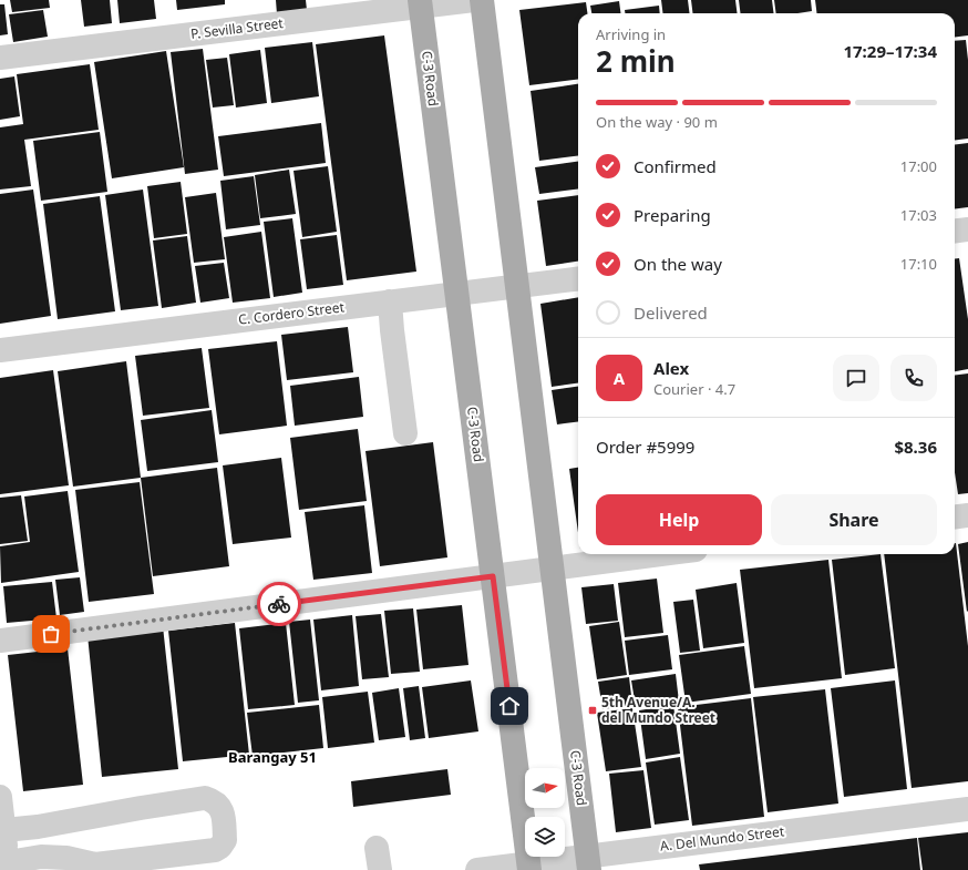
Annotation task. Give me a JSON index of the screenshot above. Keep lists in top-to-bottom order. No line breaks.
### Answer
{"streets":{"main road":["C-3 Road"],"street":["P. Sevilla Street","C. Cordero Street","A. Del Mundo Street"]},"crossings":[["P. Sevilla Street","C-3 Road"],["C-3 Road","C. Cordero Street"],["C-3 Road","A. Del Mundo Street"]],"districts":["Barangay 51"],"places":{"transit":["5th Avenue/A. del Mundo Street"]},"north":"right","page":{"heading":["2 min","Arriving in","17:29–17:34"],"panel":["Alex","Courier · 4.7","Order #5999","$8.36"],"bar":"On the way · 90 m","list":[["Confirmed","17:00"],["Preparing","17:03"],["On the way","17:10"],"Delivered"],"round":"A","buttons":["Help","Share"]}}
